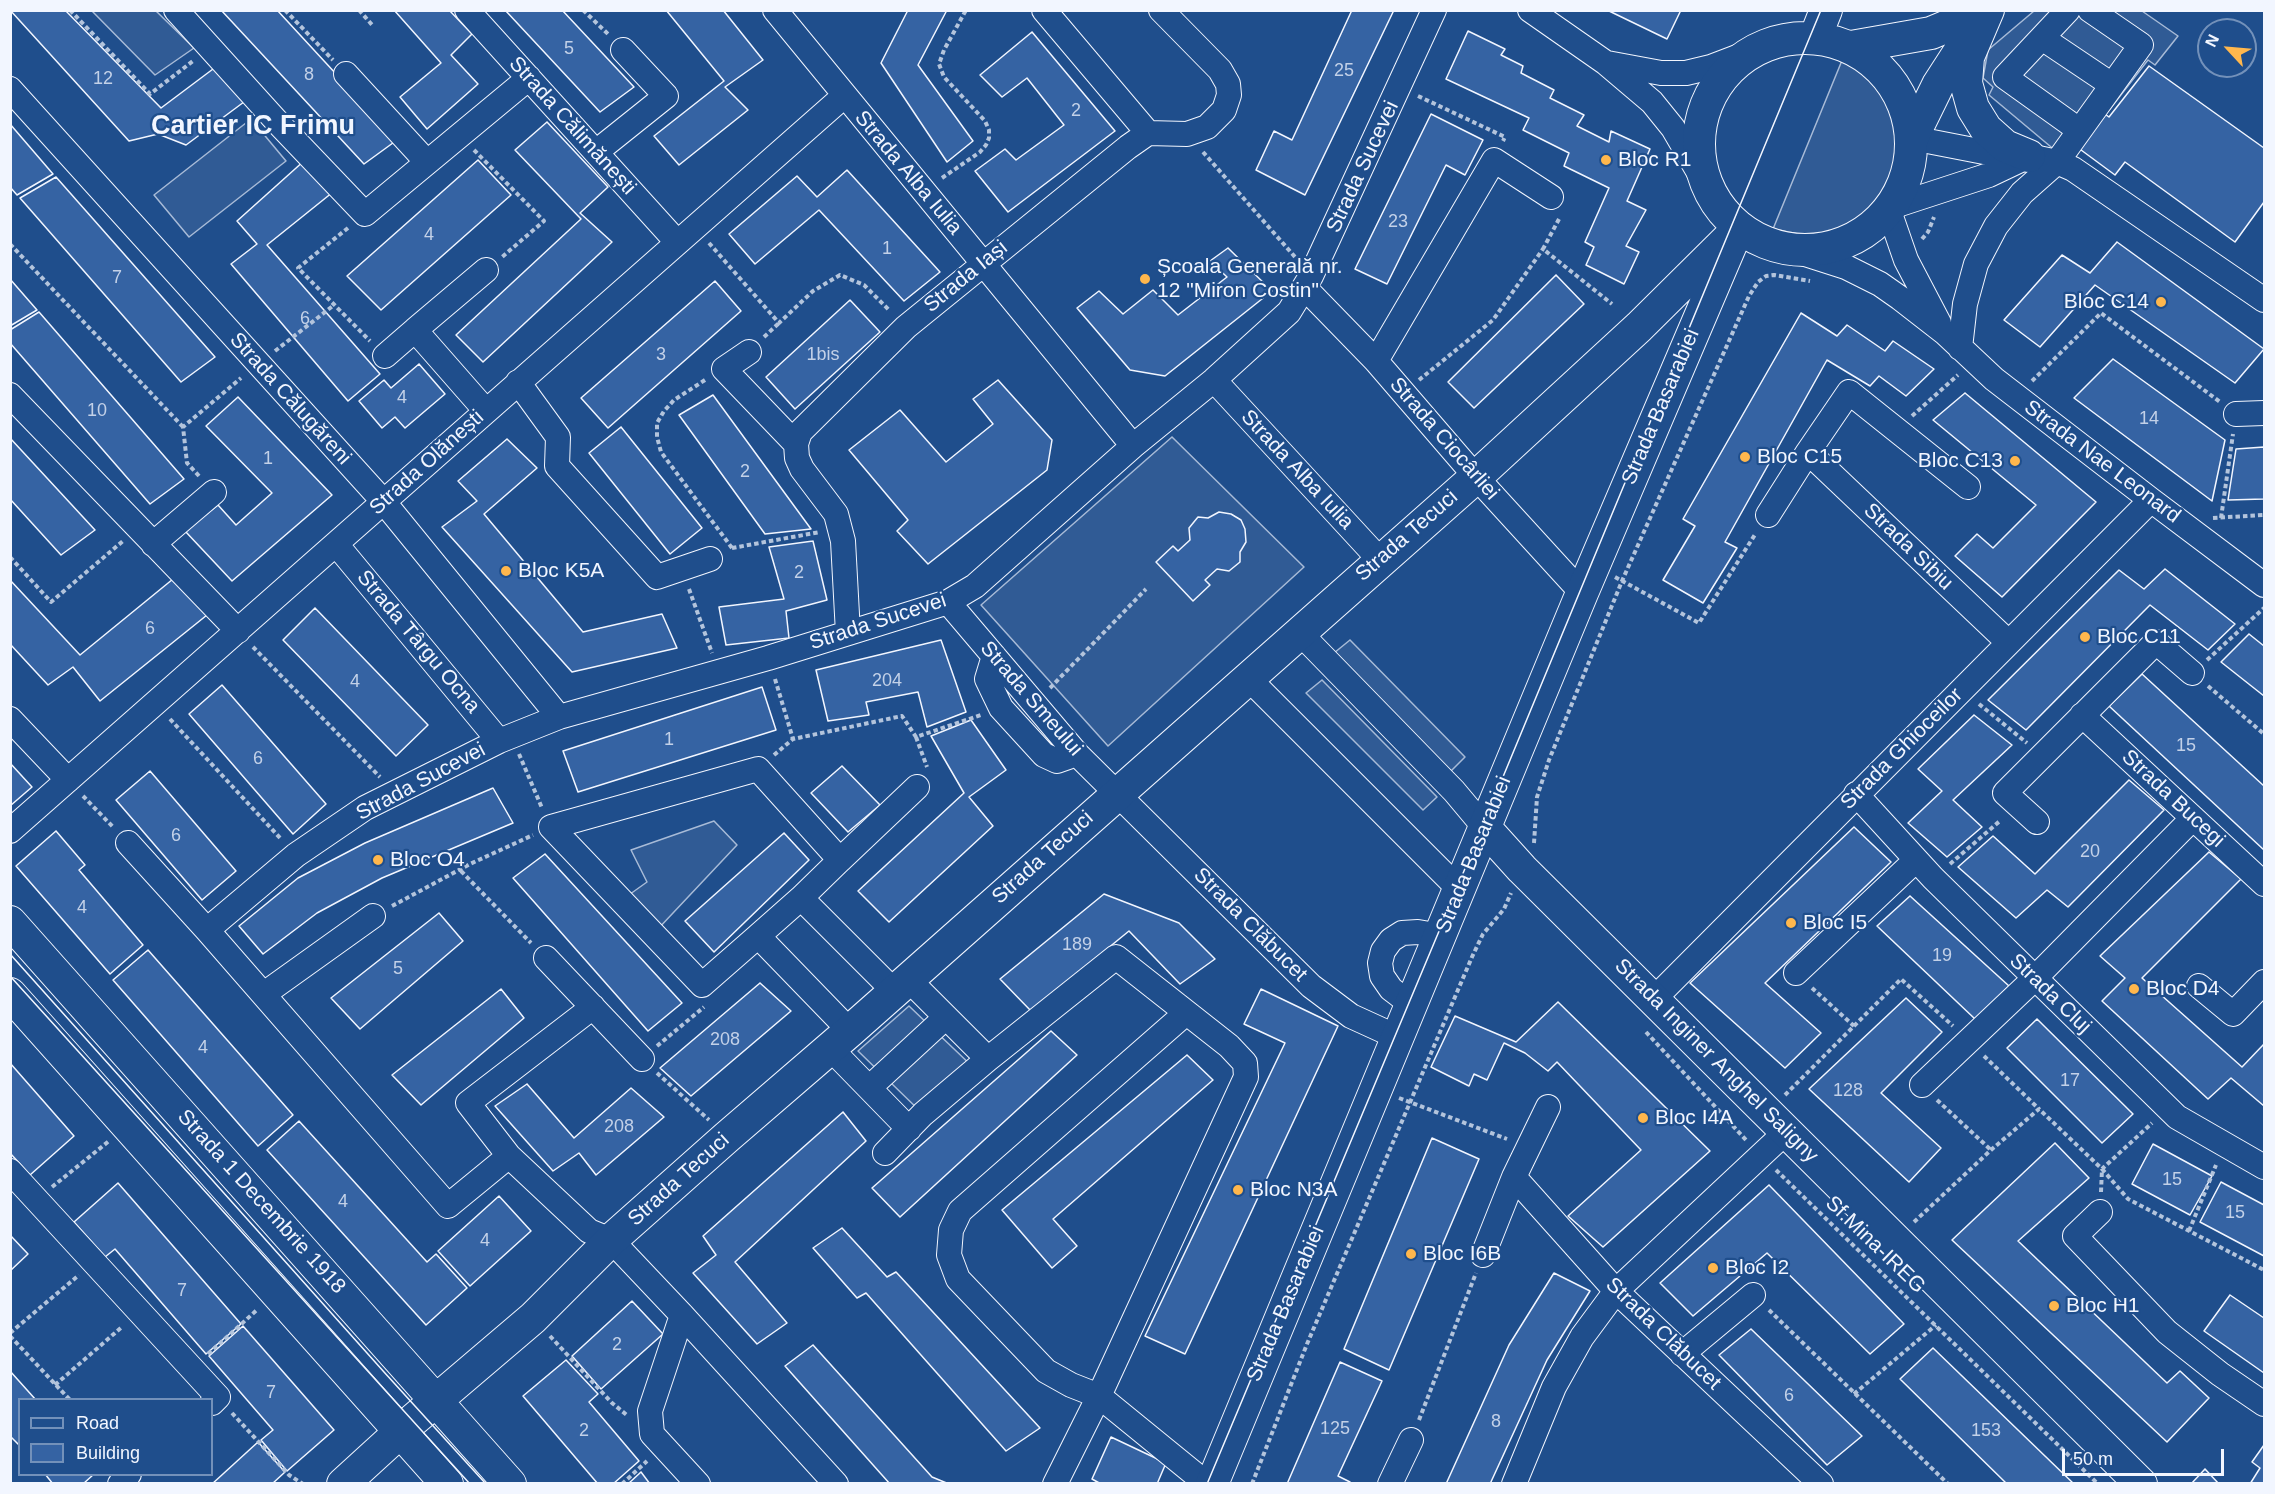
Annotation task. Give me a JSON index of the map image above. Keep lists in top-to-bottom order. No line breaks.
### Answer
{"streets":{"main road":["Strada Basarabiei","Strada Tecuci","Strada Inginer Anghel Saligny","Strada 1 Decembrie 1918"],"street":["Strada Călimănești","Strada Sucevei","Strada Alba Iulia","Strada Iași","Strada Călugăreni","Strada Ciocârliei","Strada Nae Leonard","Strada Olănești","Strada Sibiu","Strada Târgu Ocna","Strada Smeului","Strada Ghioceilor","Strada Bucegi","Strada Clăbucet","Strada Cluj"],"path":["Sf.Mina-IREG"]},"crossings":[["Strada Călimănești","Strada Olănești"],["Strada Sucevei","Strada Alba Iulia"],["Strada Sucevei","Strada Călugăreni"],["Strada Sucevei","Strada Ciocârliei"],["Strada Sucevei","Strada Târgu Ocna"],["Strada Sucevei","Strada Smeului"],["Strada Alba Iulia","Strada Iași"],["Strada Alba Iulia","Strada Olănești"],["Strada Alba Iulia","Strada Tecuci"],["Strada Călugăreni","Strada Olănești"],["Strada Basarabiei","Strada Ciocârliei"],["Strada Basarabiei","Strada Tecuci"],["Strada Basarabiei","Strada Clăbucet"],["Strada Basarabiei","Strada Inginer Anghel Saligny"],["Strada Ciocârliei","Strada Tecuci"],["Strada Nae Leonard","Strada Ghioceilor"],["Strada Olănești","Strada Târgu Ocna"],["Strada Tecuci","Strada Smeului"],["Strada Tecuci","Strada Clăbucet"],["Strada Tecuci","Strada Inginer Anghel Saligny"],["Strada Tecuci","Strada 1 Decembrie 1918"],["Strada Sibiu","Strada Ghioceilor"],["Strada Smeului","Strada Clăbucet"],["Strada Ghioceilor","Strada Cluj"],["Strada Ghioceilor","Strada Inginer Anghel Saligny"]],"districts":["Cartier IC Frimu"],"places":["Bloc R1","Școala Generală nr. 12 \"Miron Costin\"","Bloc C14","Bloc C15","Bloc C13","Bloc K5A","Bloc C11","Bloc O4","Bloc I5","Bloc D4","Bloc I4A","Bloc N3A","Bloc I6B","Bloc I2","Bloc H1"],"house_numbers":["5","25","8","12","2","23","4","1","7","6","3","1bis","4","10","14","1","2","2","6","204","4","1","15","6","6","20","4","189","19","5","208","4","17","128","208","15","4","15","4","7","2","7","6","8","125","2","153"],"legend":["Road","Building"],"scale_bar":"50 m","north":"top left"}
